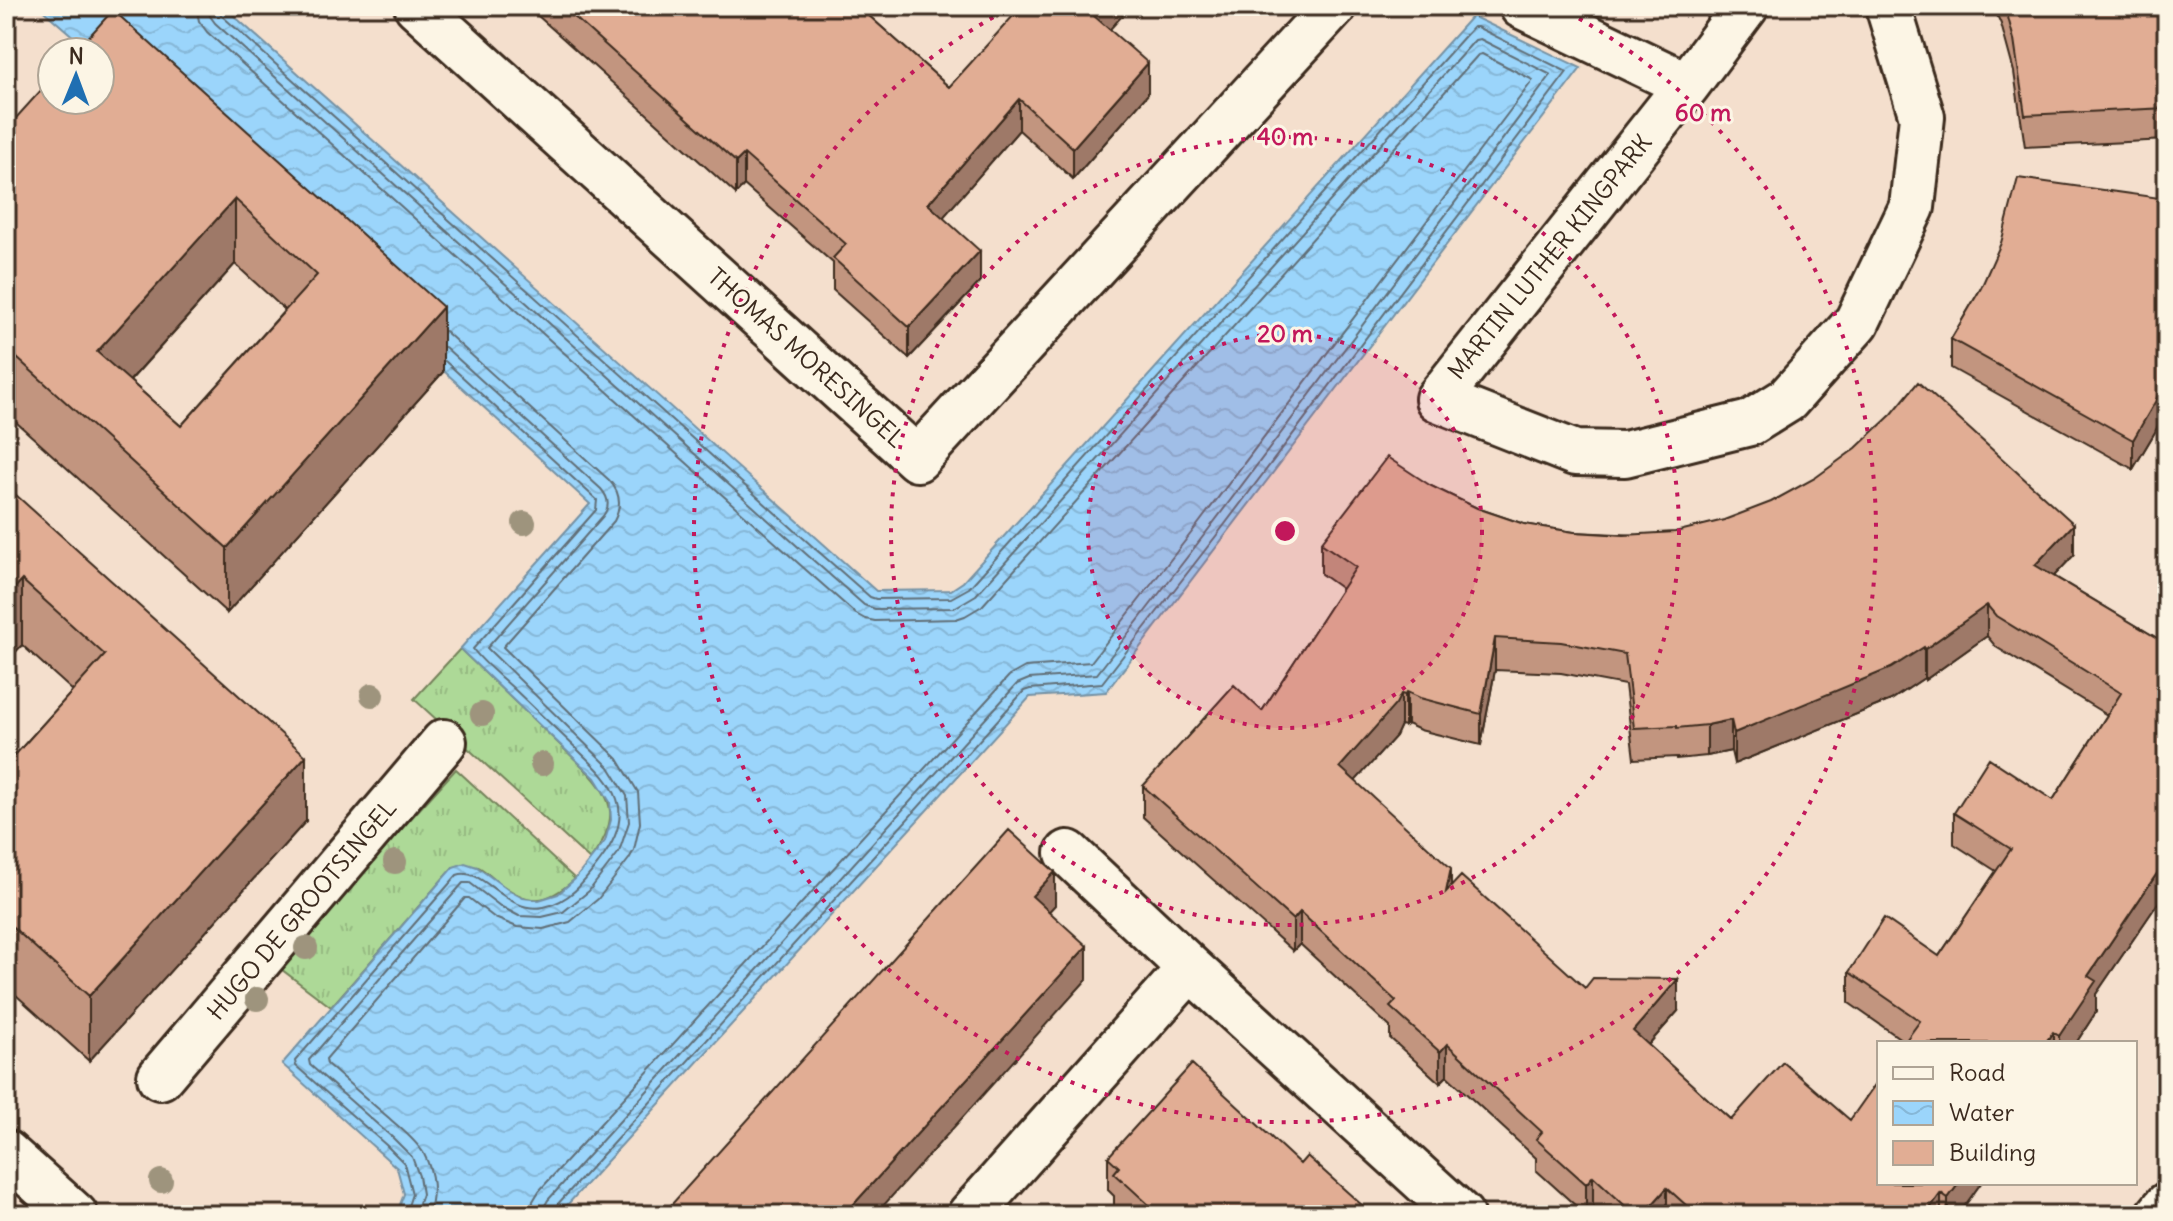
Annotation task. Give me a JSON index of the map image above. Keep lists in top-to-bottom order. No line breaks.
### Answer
{"streets":{"street":["MARTIN LUTHER KINGPARK","THOMAS MORESINGEL","HUGO DE GROOTSINGEL"]},"legend":["Road","Water","Building"],"north":"top","rings":["60 m","40 m","20 m"]}
